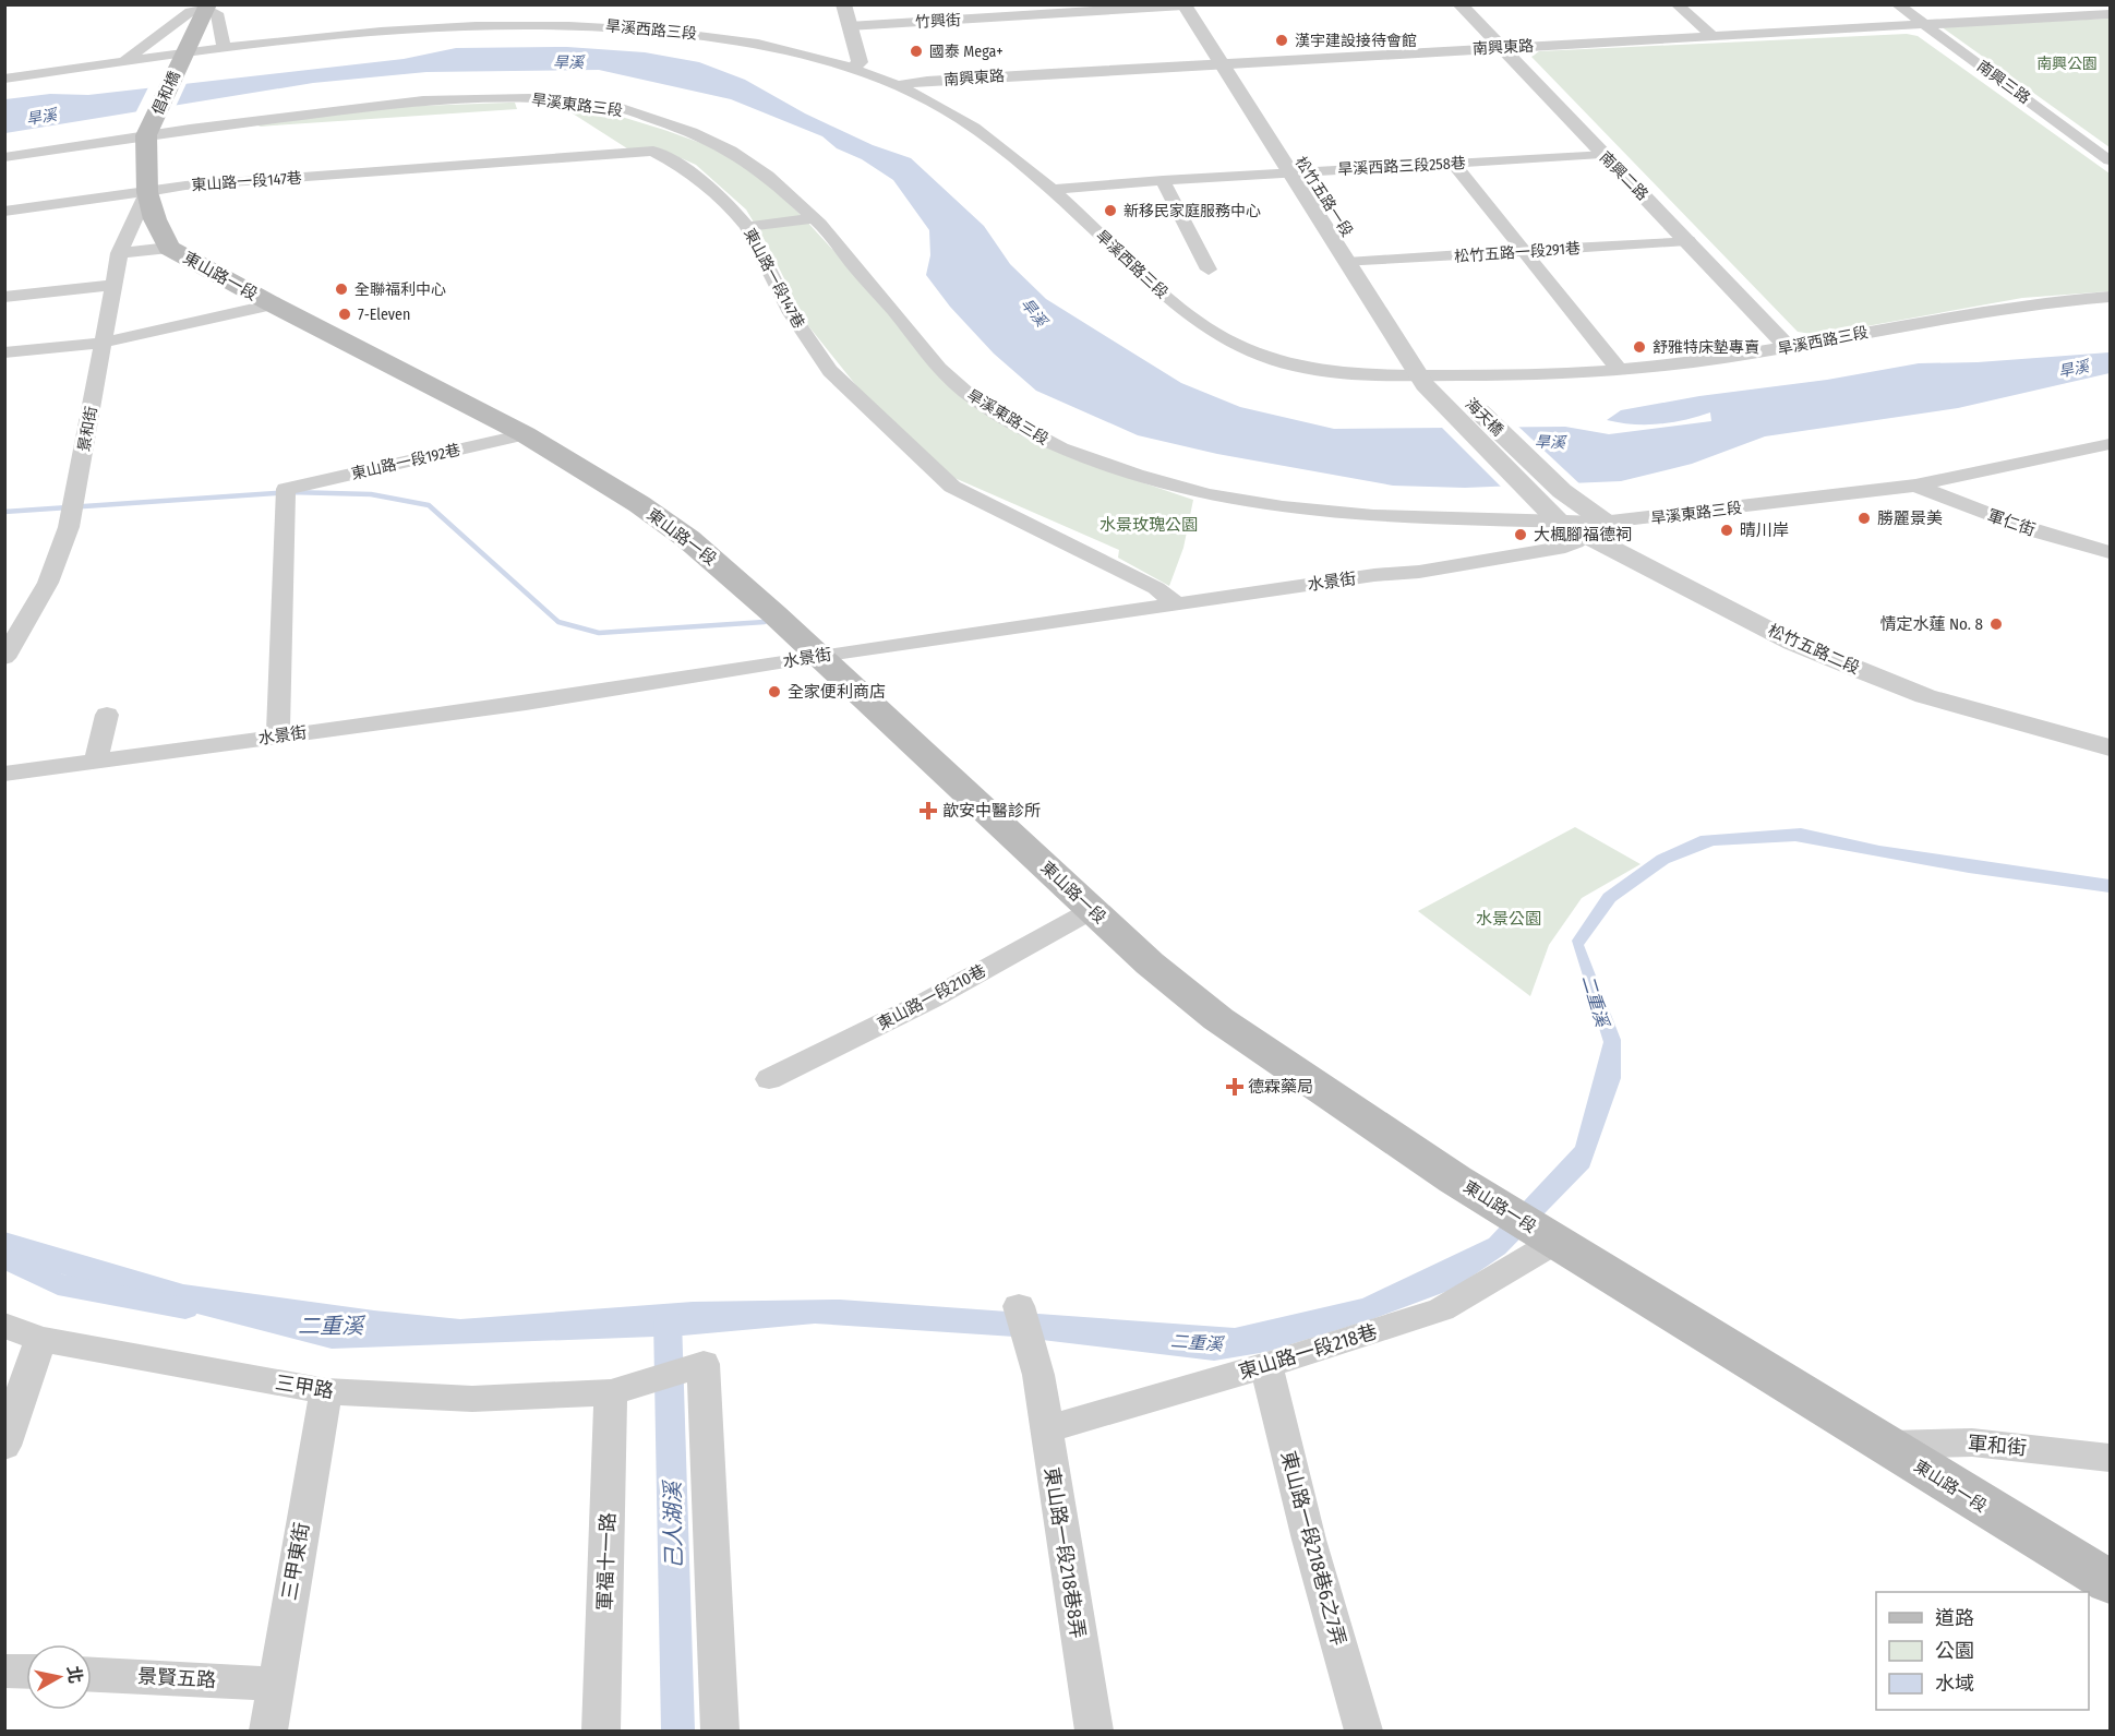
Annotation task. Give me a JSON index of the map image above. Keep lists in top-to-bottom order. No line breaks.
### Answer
{"streets":{"main road":["倡和橋","東山路一段"],"street":["竹興街","旱溪西路三段","南興東路","南興三路","旱溪東路三段","旱溪西路三段258巷","南興二路","東山路一段147巷","松竹五路一段","松竹五路一段291巷","海天橋","景和街","東山路一段192巷","軍仁街","水景街","松竹五路二段","東山路一段210巷","東山路一段218巷","三甲路","軍和街","東山路一段218巷6之7弄","東山路一段218巷8弄","三甲東街","軍福十一路","景賢五路"]},"crossings":[["竹興街","松竹五路一段"],["旱溪西路三段","南興東路"],["旱溪西路三段","倡和橋"],["旱溪西路三段","旱溪西路三段258巷"],["旱溪西路三段","南興二路"],["旱溪西路三段","松竹五路一段"],["旱溪西路三段","海天橋"],["南興東路","南興三路"],["南興東路","南興二路"],["南興東路","松竹五路一段"],["倡和橋","旱溪東路三段"],["倡和橋","東山路一段"],["旱溪東路三段","東山路一段"],["旱溪東路三段","海天橋"],["旱溪東路三段","軍仁街"],["旱溪東路三段","水景街"],["旱溪東路三段","松竹五路二段"],["旱溪西路三段258巷","南興二路"],["旱溪西路三段258巷","松竹五路一段"],["南興二路","松竹五路一段291巷"],["東山路一段147巷","東山路一段"],["東山路一段147巷","景和街"],["東山路一段147巷","水景街"],["松竹五路一段","松竹五路一段291巷"],["松竹五路一段","海天橋"],["東山路一段","景和街"],["東山路一段","東山路一段192巷"],["東山路一段","水景街"],["東山路一段","東山路一段210巷"],["東山路一段","東山路一段218巷"],["東山路一段","軍和街"],["海天橋","松竹五路二段"],["東山路一段192巷","水景街"],["水景街","松竹五路二段"],["東山路一段218巷","東山路一段218巷6之7弄"],["東山路一段218巷","東山路一段218巷8弄"],["三甲路","三甲東街"],["三甲路","軍福十一路"],["三甲東街","景賢五路"]],"water":["旱溪","二重溪","己人湖溪"],"parks":["南興公園","水景玫瑰公園","水景公園"],"places":{"other":["漢宇建設接待會館","國泰 Mega+","新移民家庭服務中心","全聯福利中心","7-Eleven","舒雅特床墊專賣","勝麗景美","晴川岸","大楓腳福德祠","情定水蓮 No. 8","全家便利商店"],"health":["歆安中醫診所","德霖藥局"]},"legend":["道路","公園","水域"],"north":"right"}
